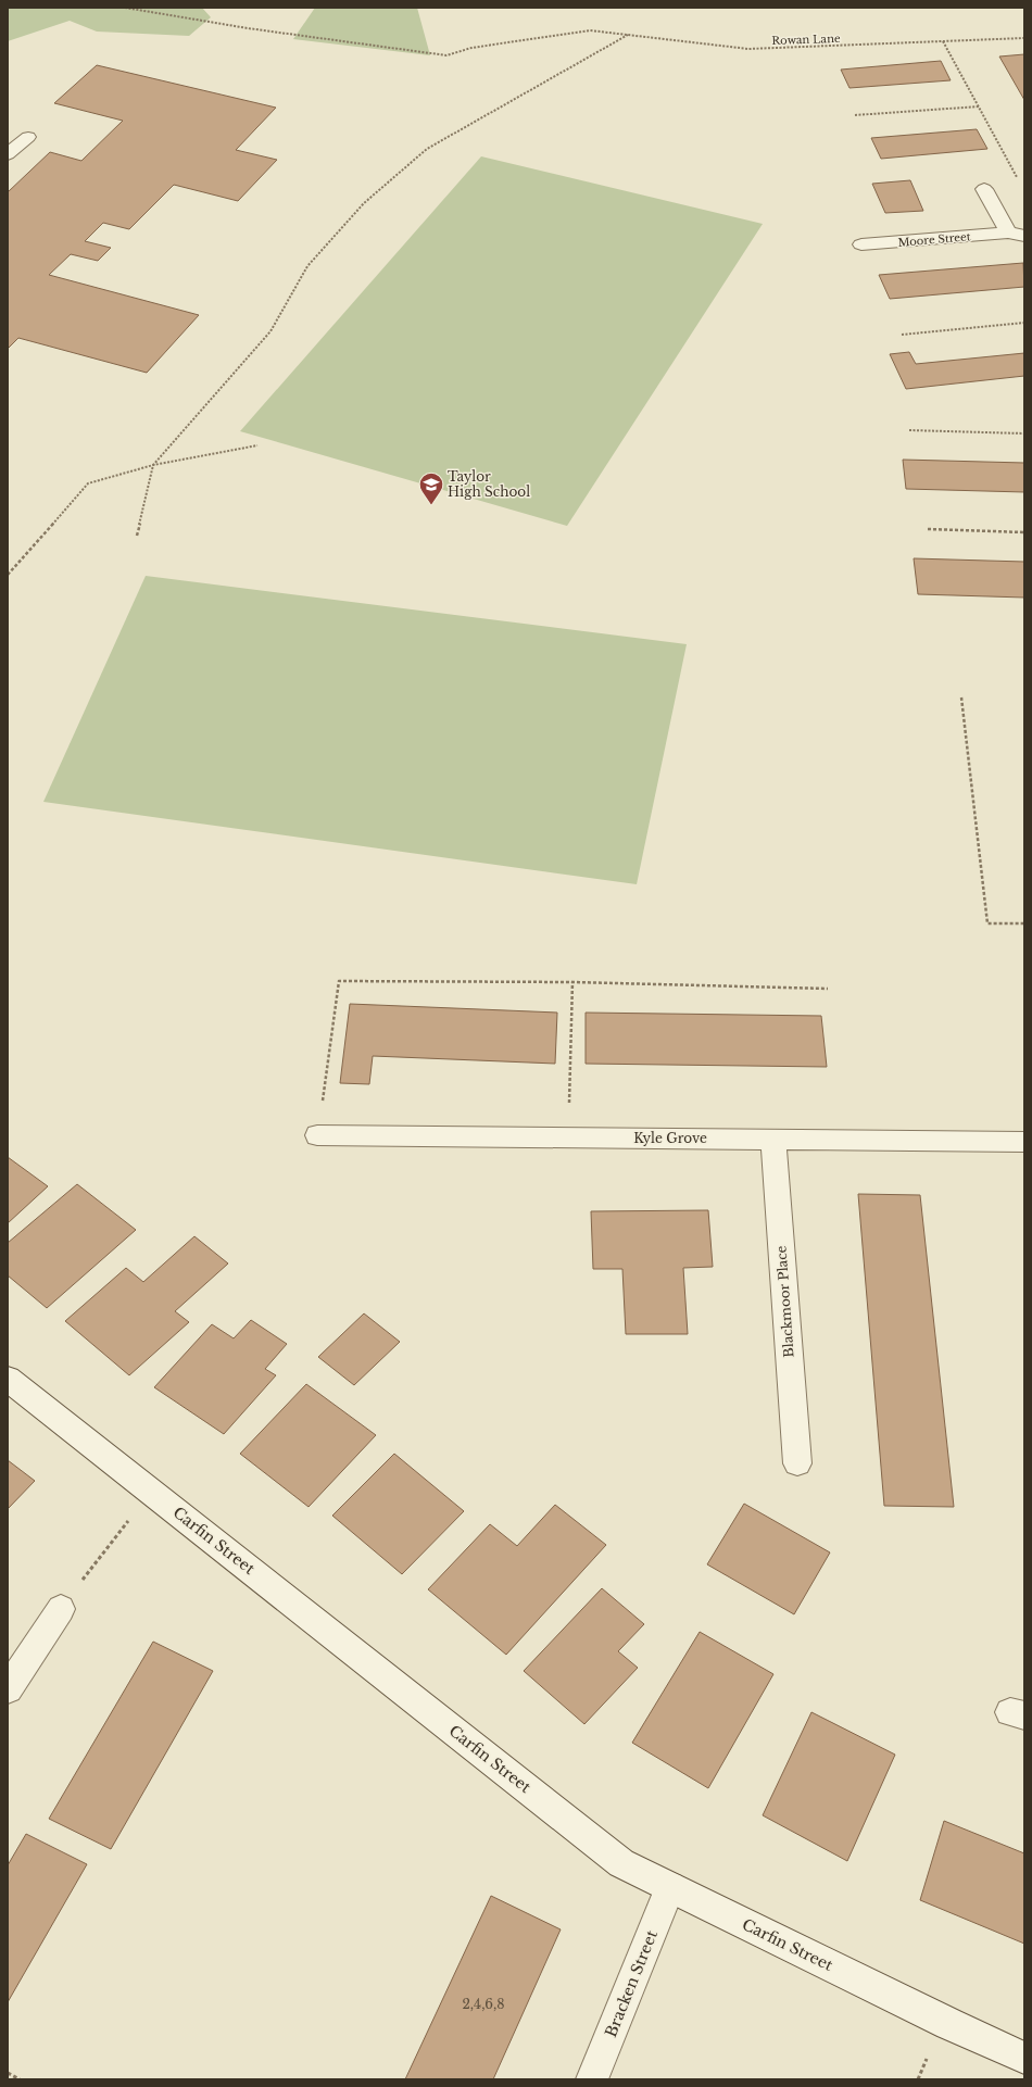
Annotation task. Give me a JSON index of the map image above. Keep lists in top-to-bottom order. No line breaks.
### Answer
{"streets":{"street":["Moore Street","Kyle Grove","Blackmoor Place","Carfin Street","Bracken Street"],"path":["Rowan Lane"]},"crossings":[["Kyle Grove","Blackmoor Place"],["Carfin Street","Bracken Street"]],"places":{"school or university":["Taylor High School"]},"house_numbers":["2,4,6,8"]}
